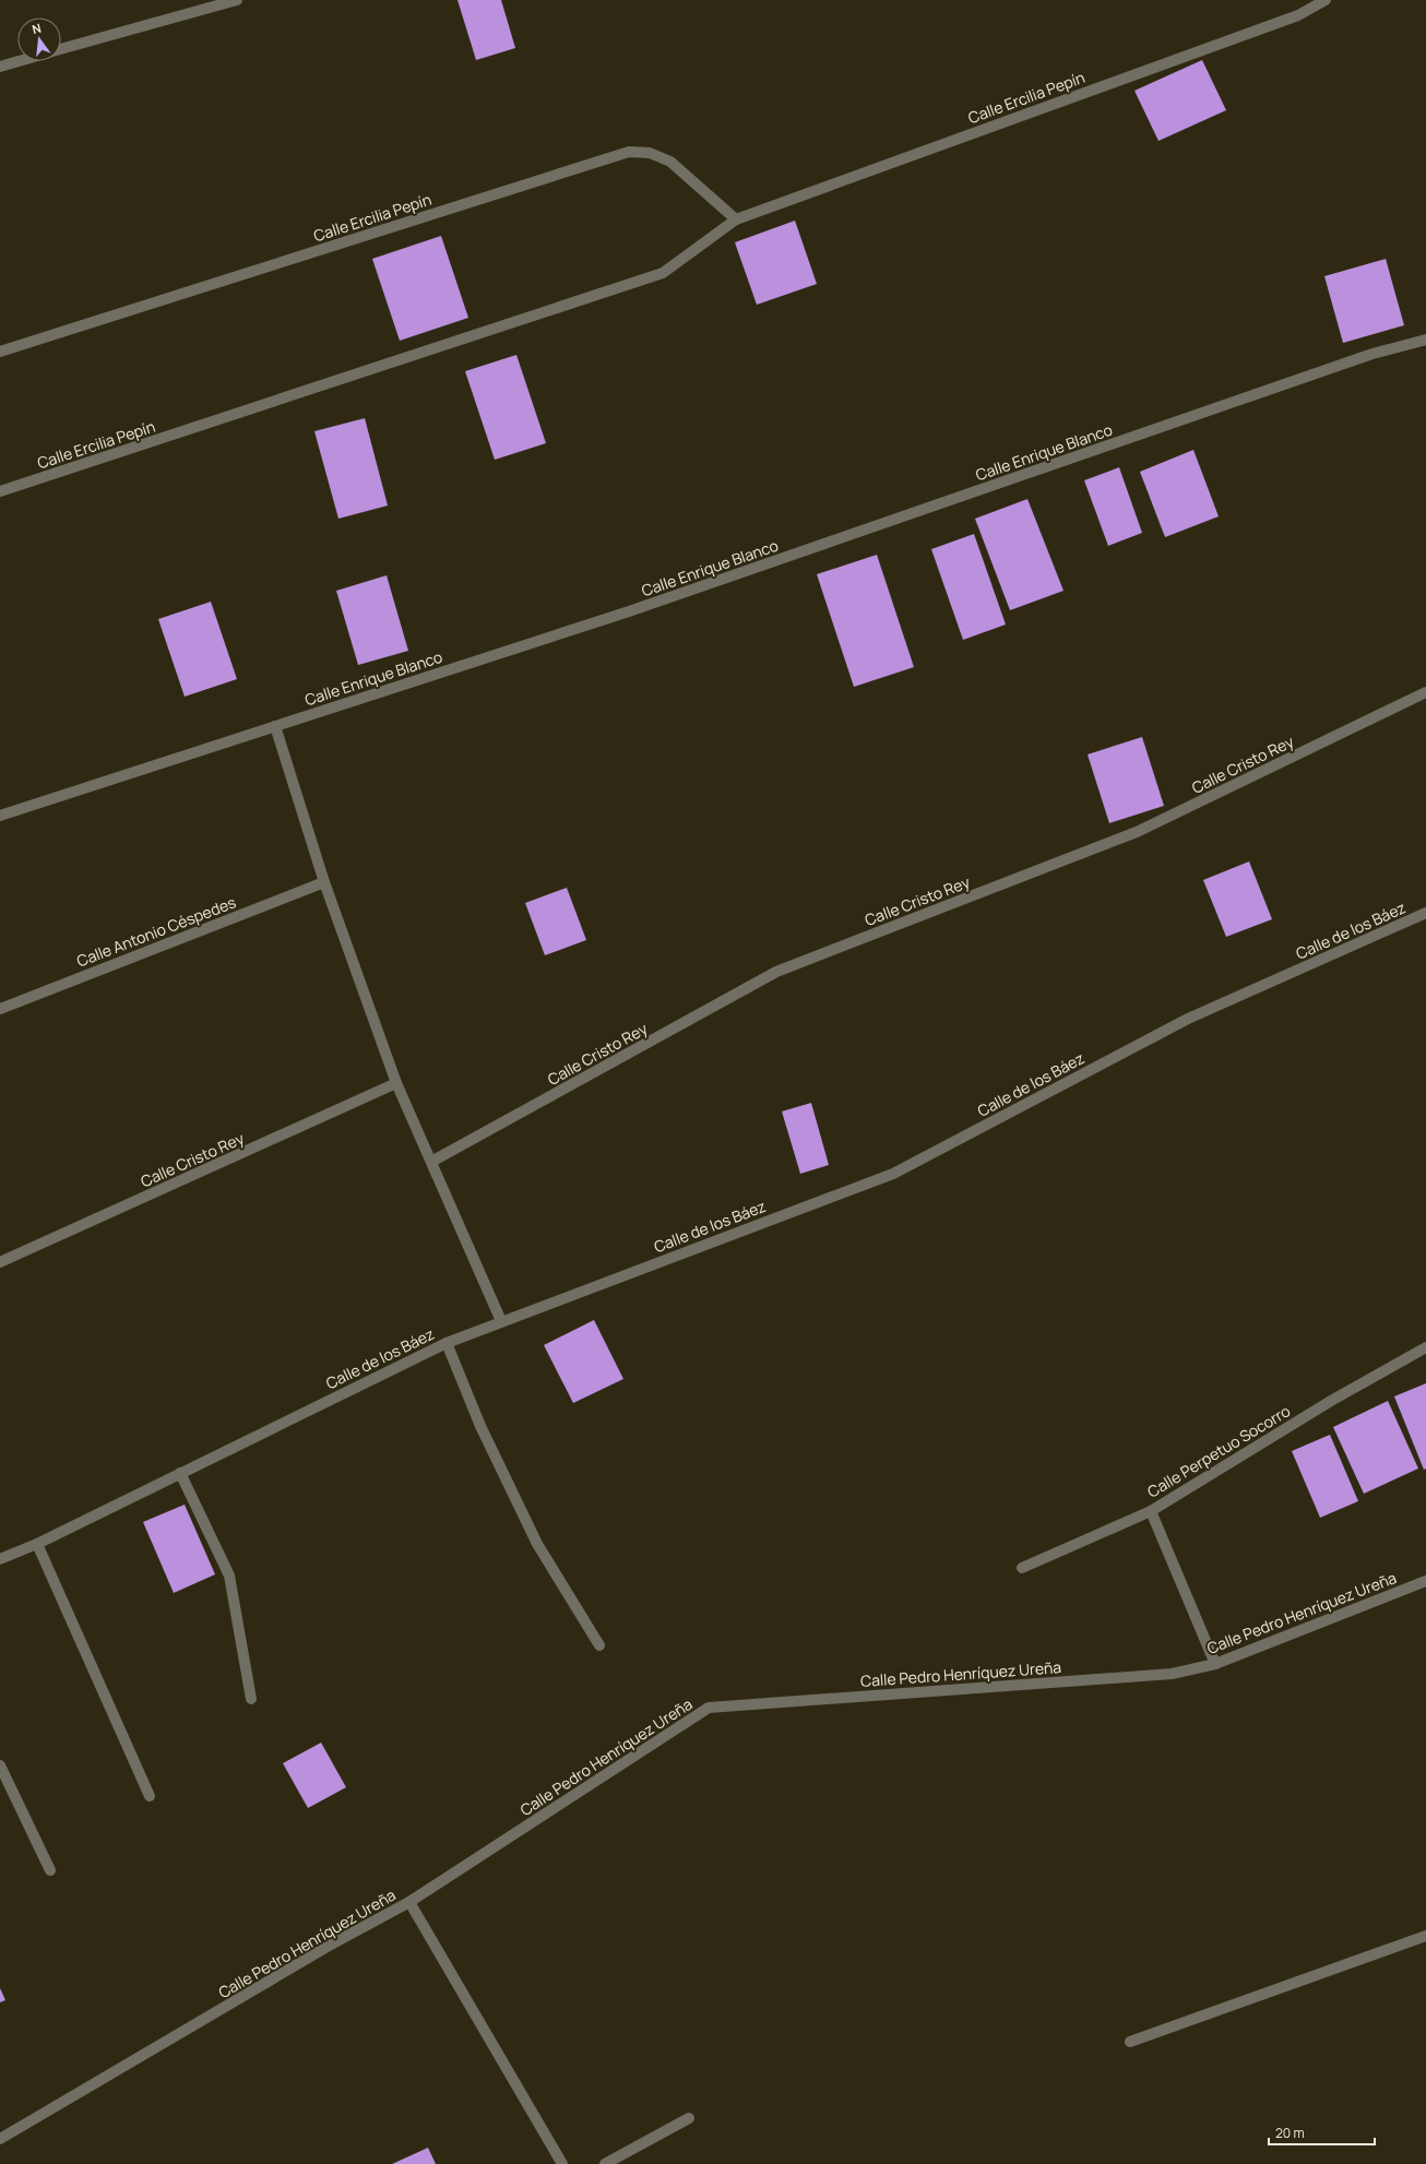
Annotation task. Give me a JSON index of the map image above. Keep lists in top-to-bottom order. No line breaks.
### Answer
{"streets":{"street":["Calle Ercilia Pepín","Calle Enrique Blanco","Calle Cristo Rey","Calle de los Báez","Calle Antonio Céspedes","Calle Perpetuo Socorro","Calle Pedro Henríquez Ureña"]},"scale_bar":"20 m","north":"top"}
